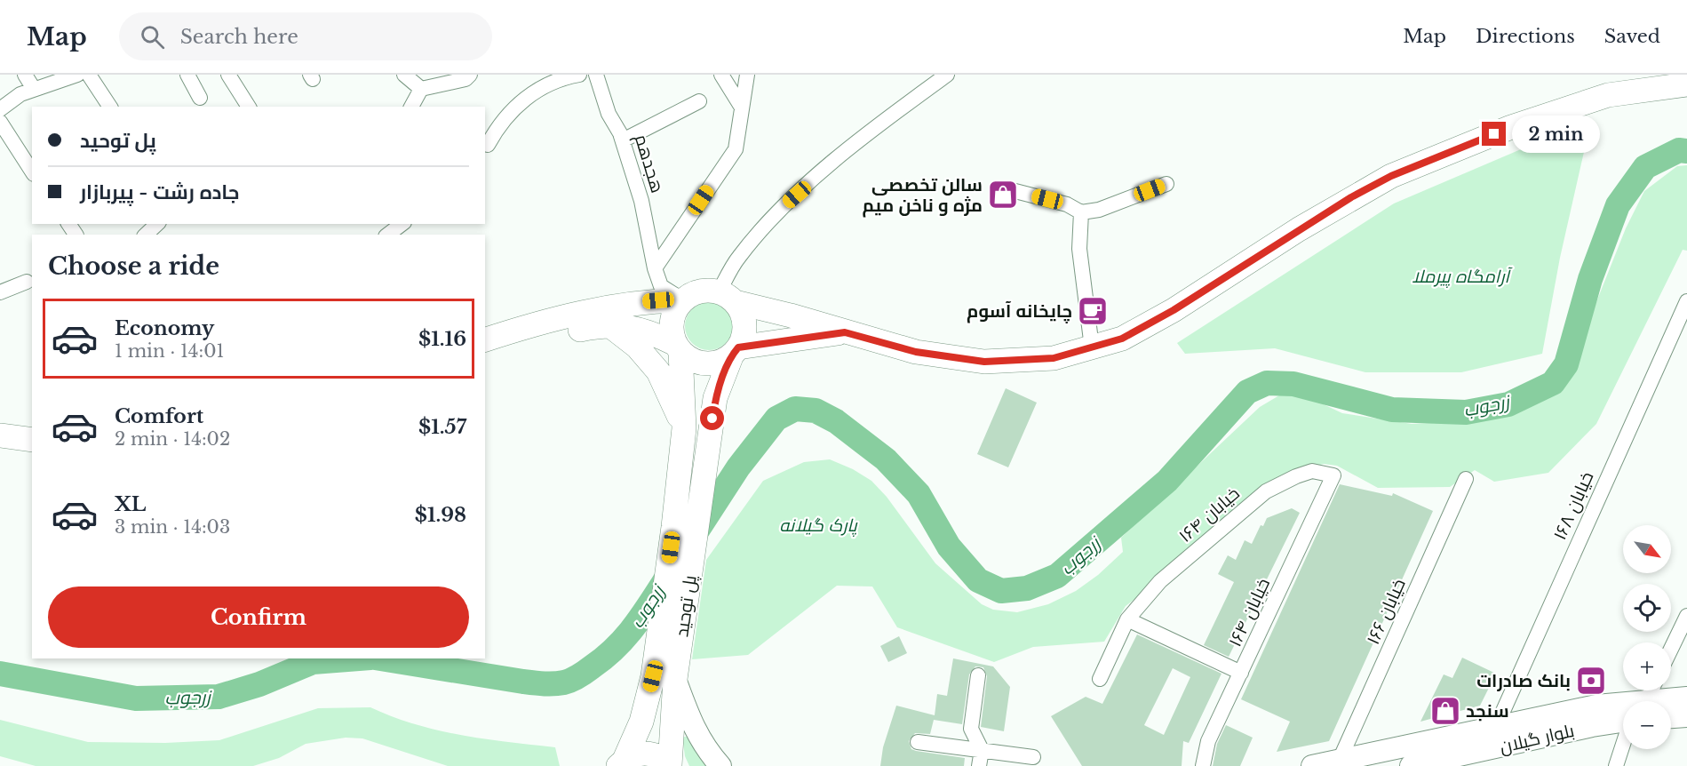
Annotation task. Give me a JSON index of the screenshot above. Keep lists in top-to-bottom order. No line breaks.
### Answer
{"streets":{"main road":["پل توحید","بلوار گیلان"],"street":["هجدهم","خیابان ۱۶۸","خیابان ۱۶۴","خیابان ۱۶۶","۱۶۴ خیابان"]},"crossings":[["هجدهم","پل توحید"],["خیابان ۱۶۸","بلوار گیلان"],["خیابان ۱۶۴","۱۶۴ خیابان"],["خیابان ۱۶۶","بلوار گیلان"]],"water":["زرجوب"],"parks":["آرامگاه پیرملا","پارک گیلانه"],"places":{"shop":["سالن تخصصی مژه و ناخن میم","سنجد"],"cafe":["چایخانه آسوم"],"bank":["بانک صادرات"]},"north":"bottom right","page":{"header":"Map","search":"Search here","nav":["Map","Directions","Saved"],"banner":["پل توحید","جاده رشت - پیربازار"],"bubble":"2 min","heading":"Choose a ride","list":[{"name":"Economy","note":"1 min · 14:01","value":"$1.16"},{"name":"Comfort","note":"2 min · 14:02","value":"$1.57"},{"name":"XL","note":"3 min · 14:03","value":"$1.98"}],"map_buttons":["+","−"],"buttons":"Confirm"}}
